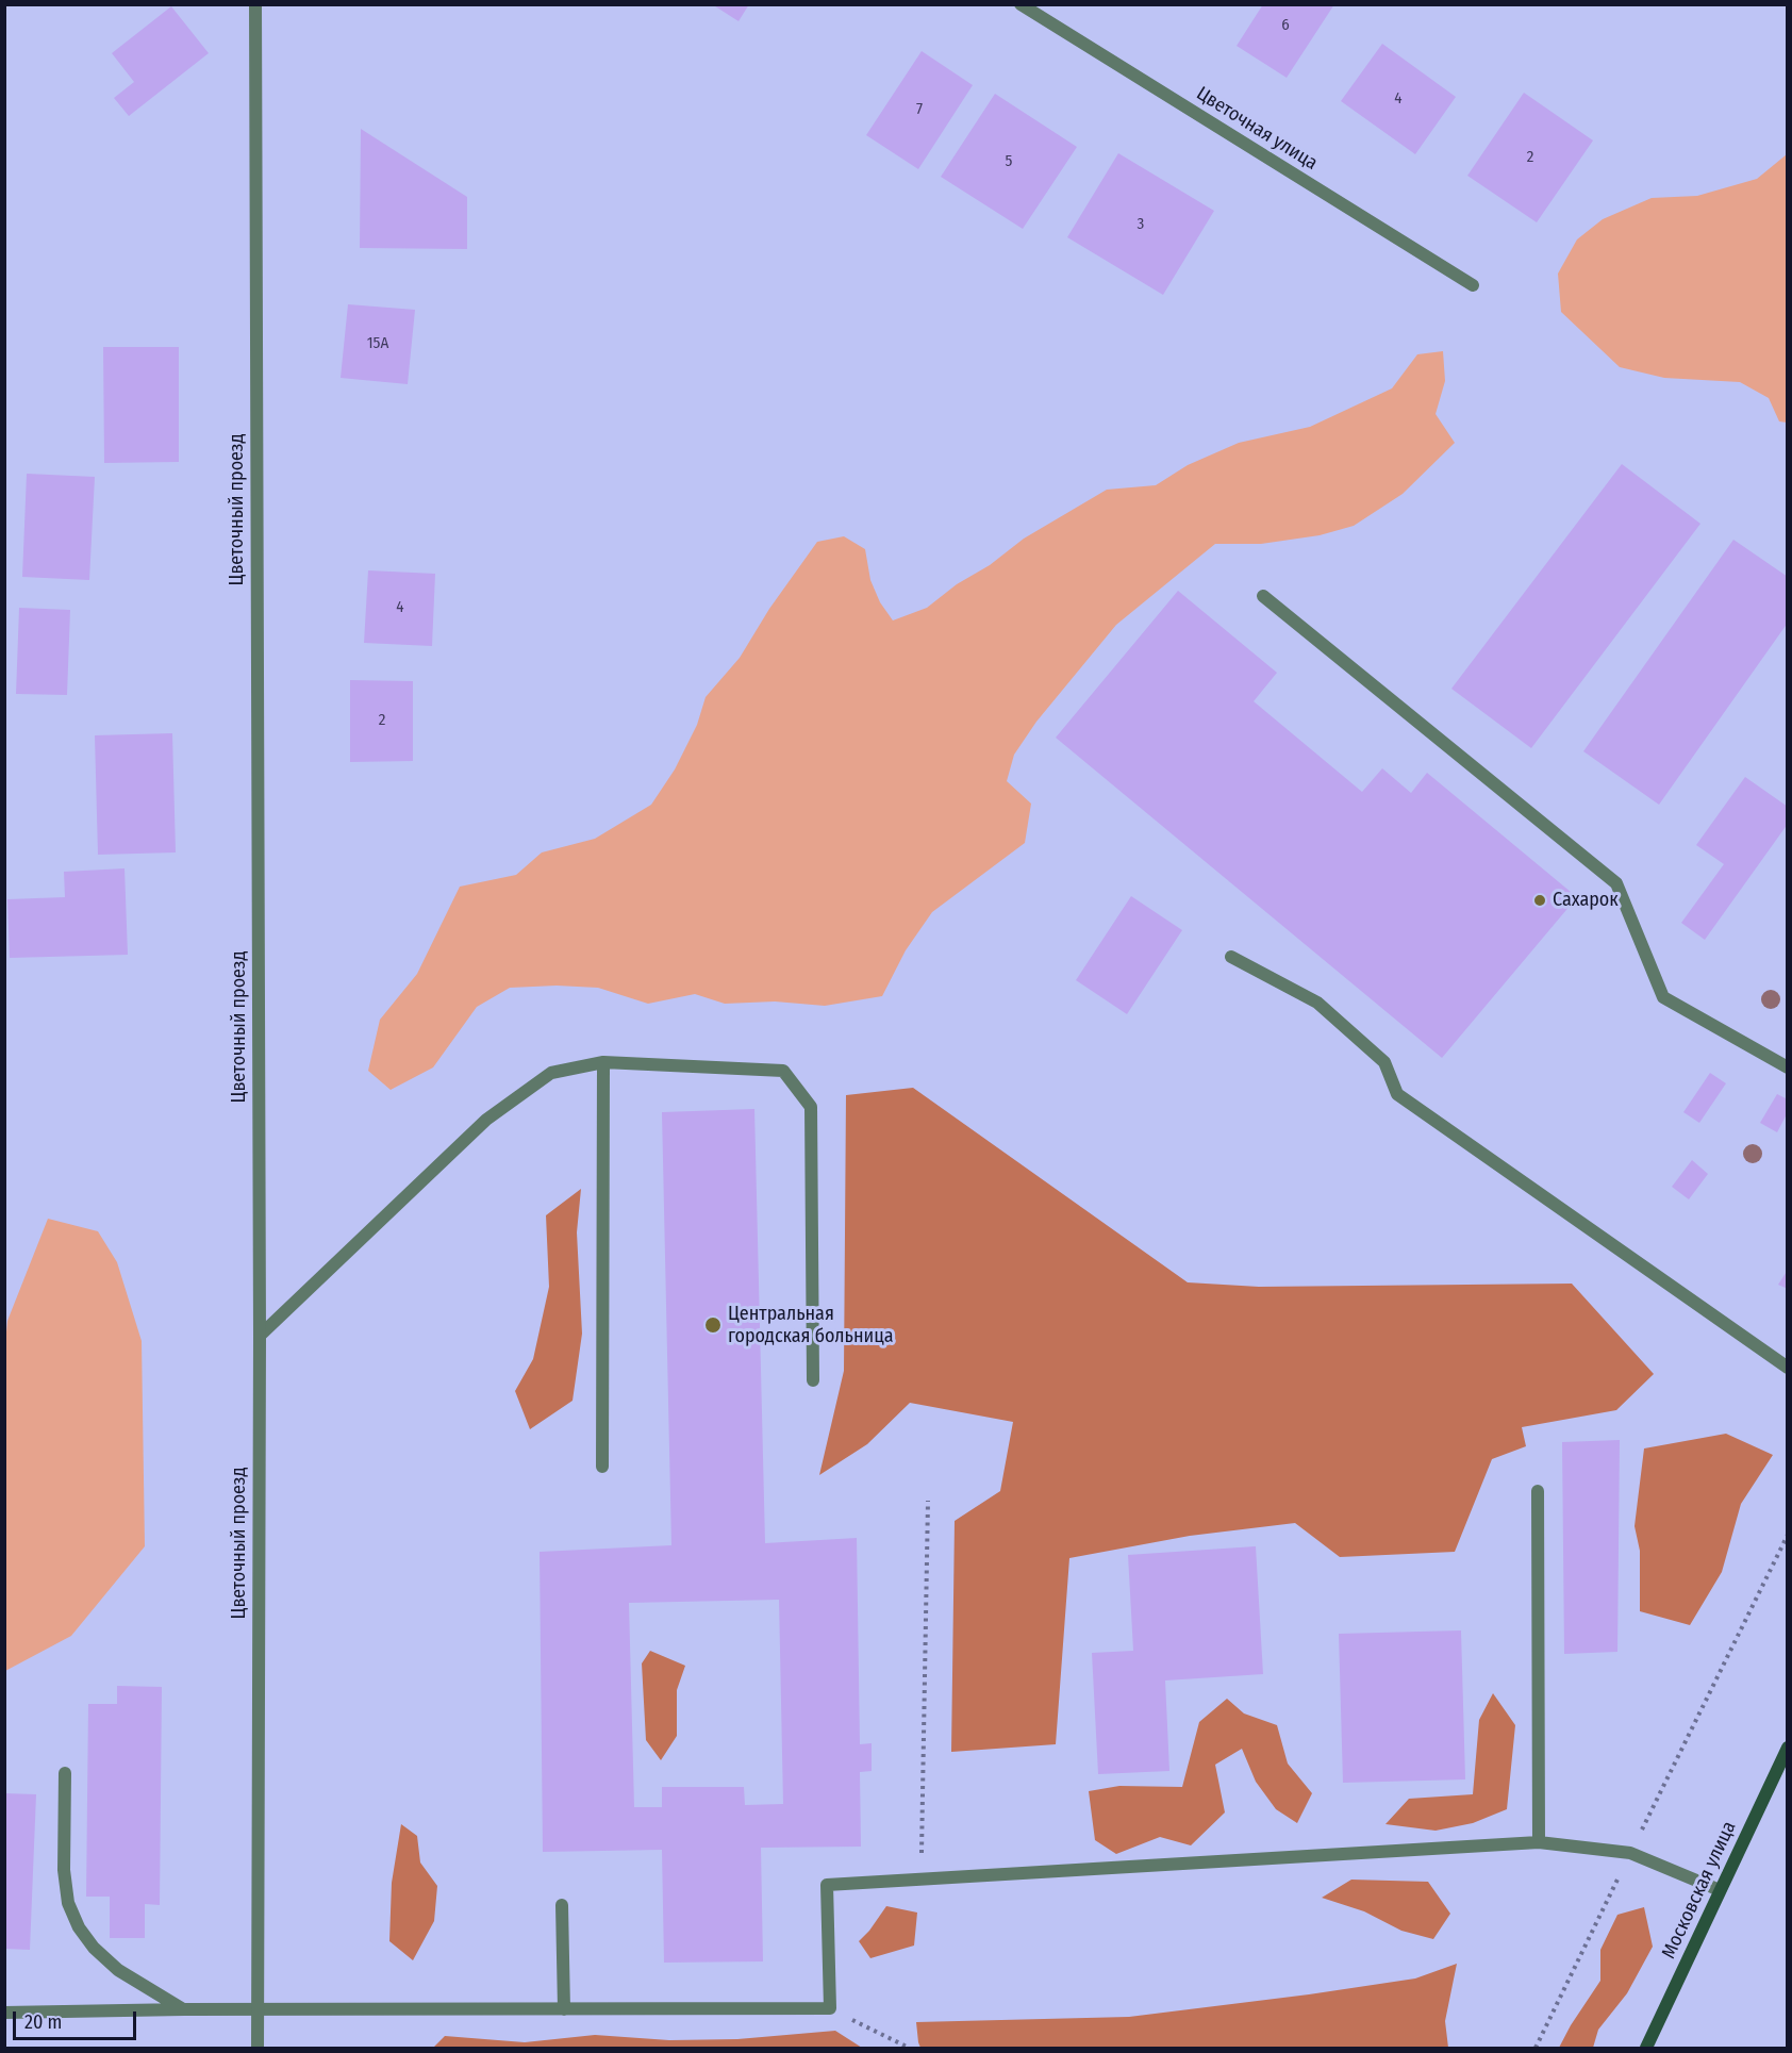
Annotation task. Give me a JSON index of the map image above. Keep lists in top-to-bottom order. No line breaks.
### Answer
{"streets":{"street":["Цветочная улица","Цветочный проезд","Московская улица"]},"places":["Сахарок","Центральная городская больница"],"house_numbers":["6","4","7","2","5","3","15А","4","2"],"scale_bar":"20 m"}
